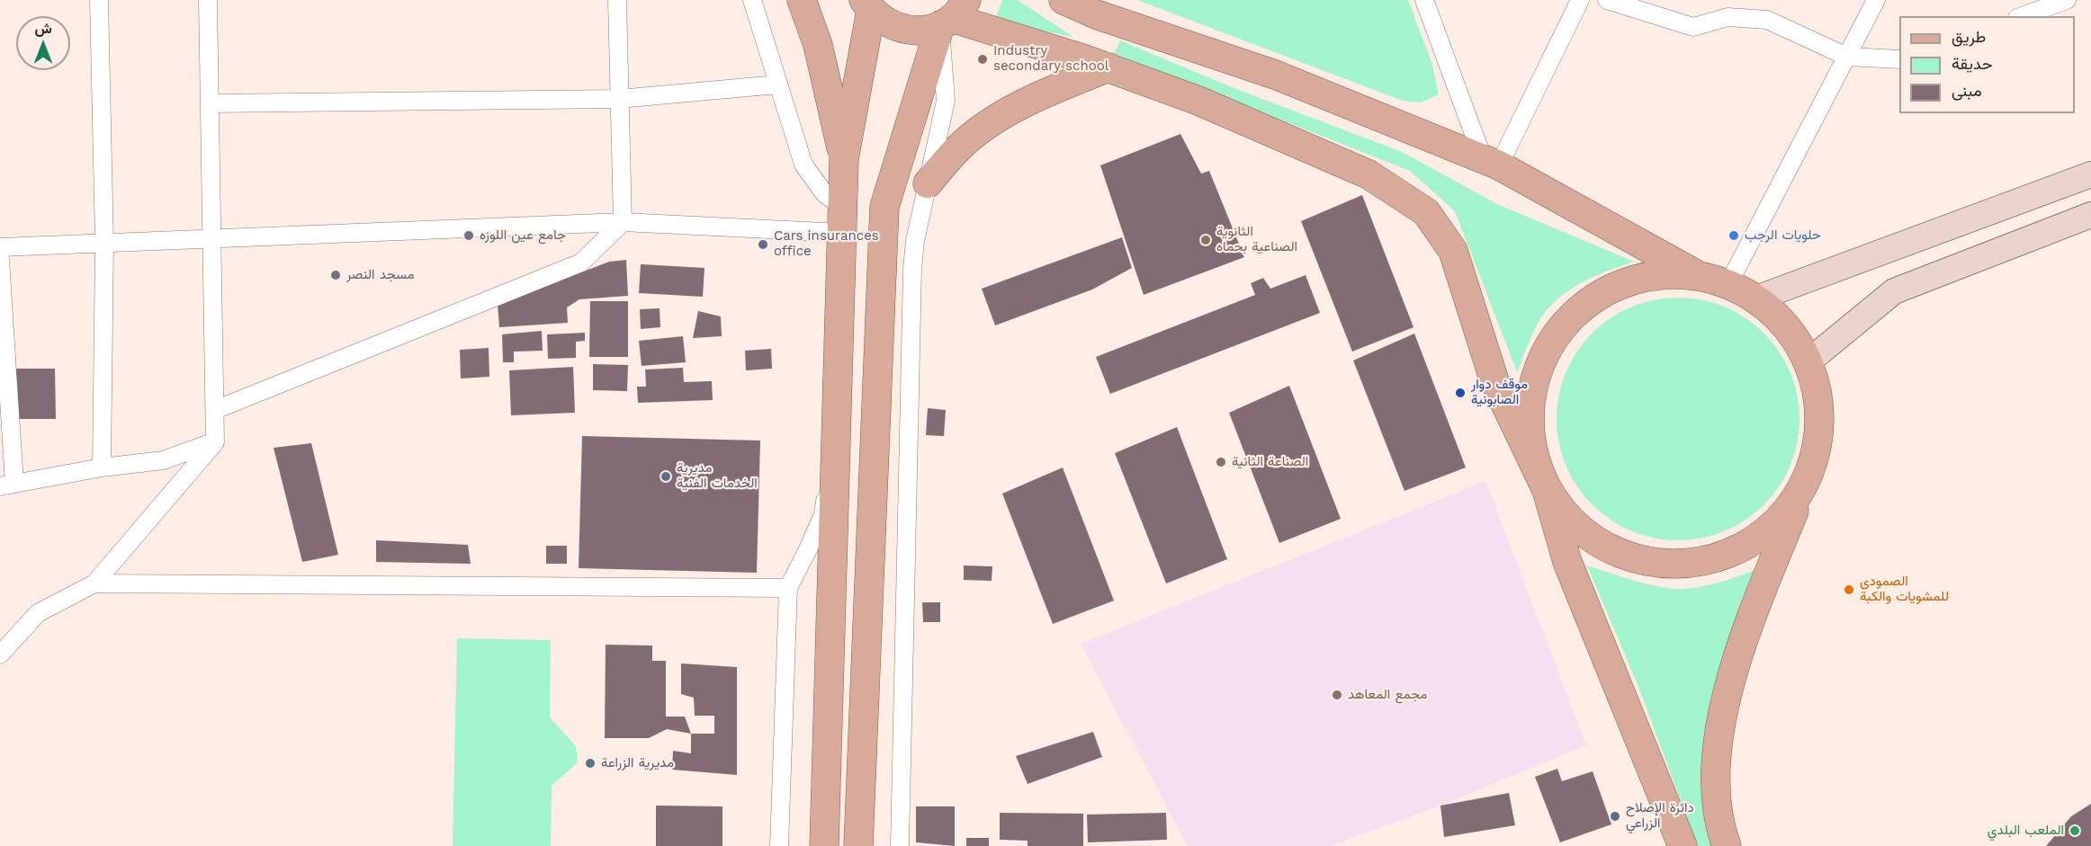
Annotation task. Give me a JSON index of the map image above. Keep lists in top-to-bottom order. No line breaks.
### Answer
{"places":["Industry secondary school","جامع عين اللوزه","حلويات الرجب","الثانوية الصناعية بحماه","Cars insurances office","مسجد النصر","موقف دوار الصابونية","الصناعة الثانية","مديرية الخدمات الفنية","الصمودي للمشويات والكبة","مجمع المعاهد","مديرية الزراعة","دائرة الإصلاح الزراعي","الملعب البلدي"],"legend":["طريق","حديقة","مبنى"],"north":"top"}
